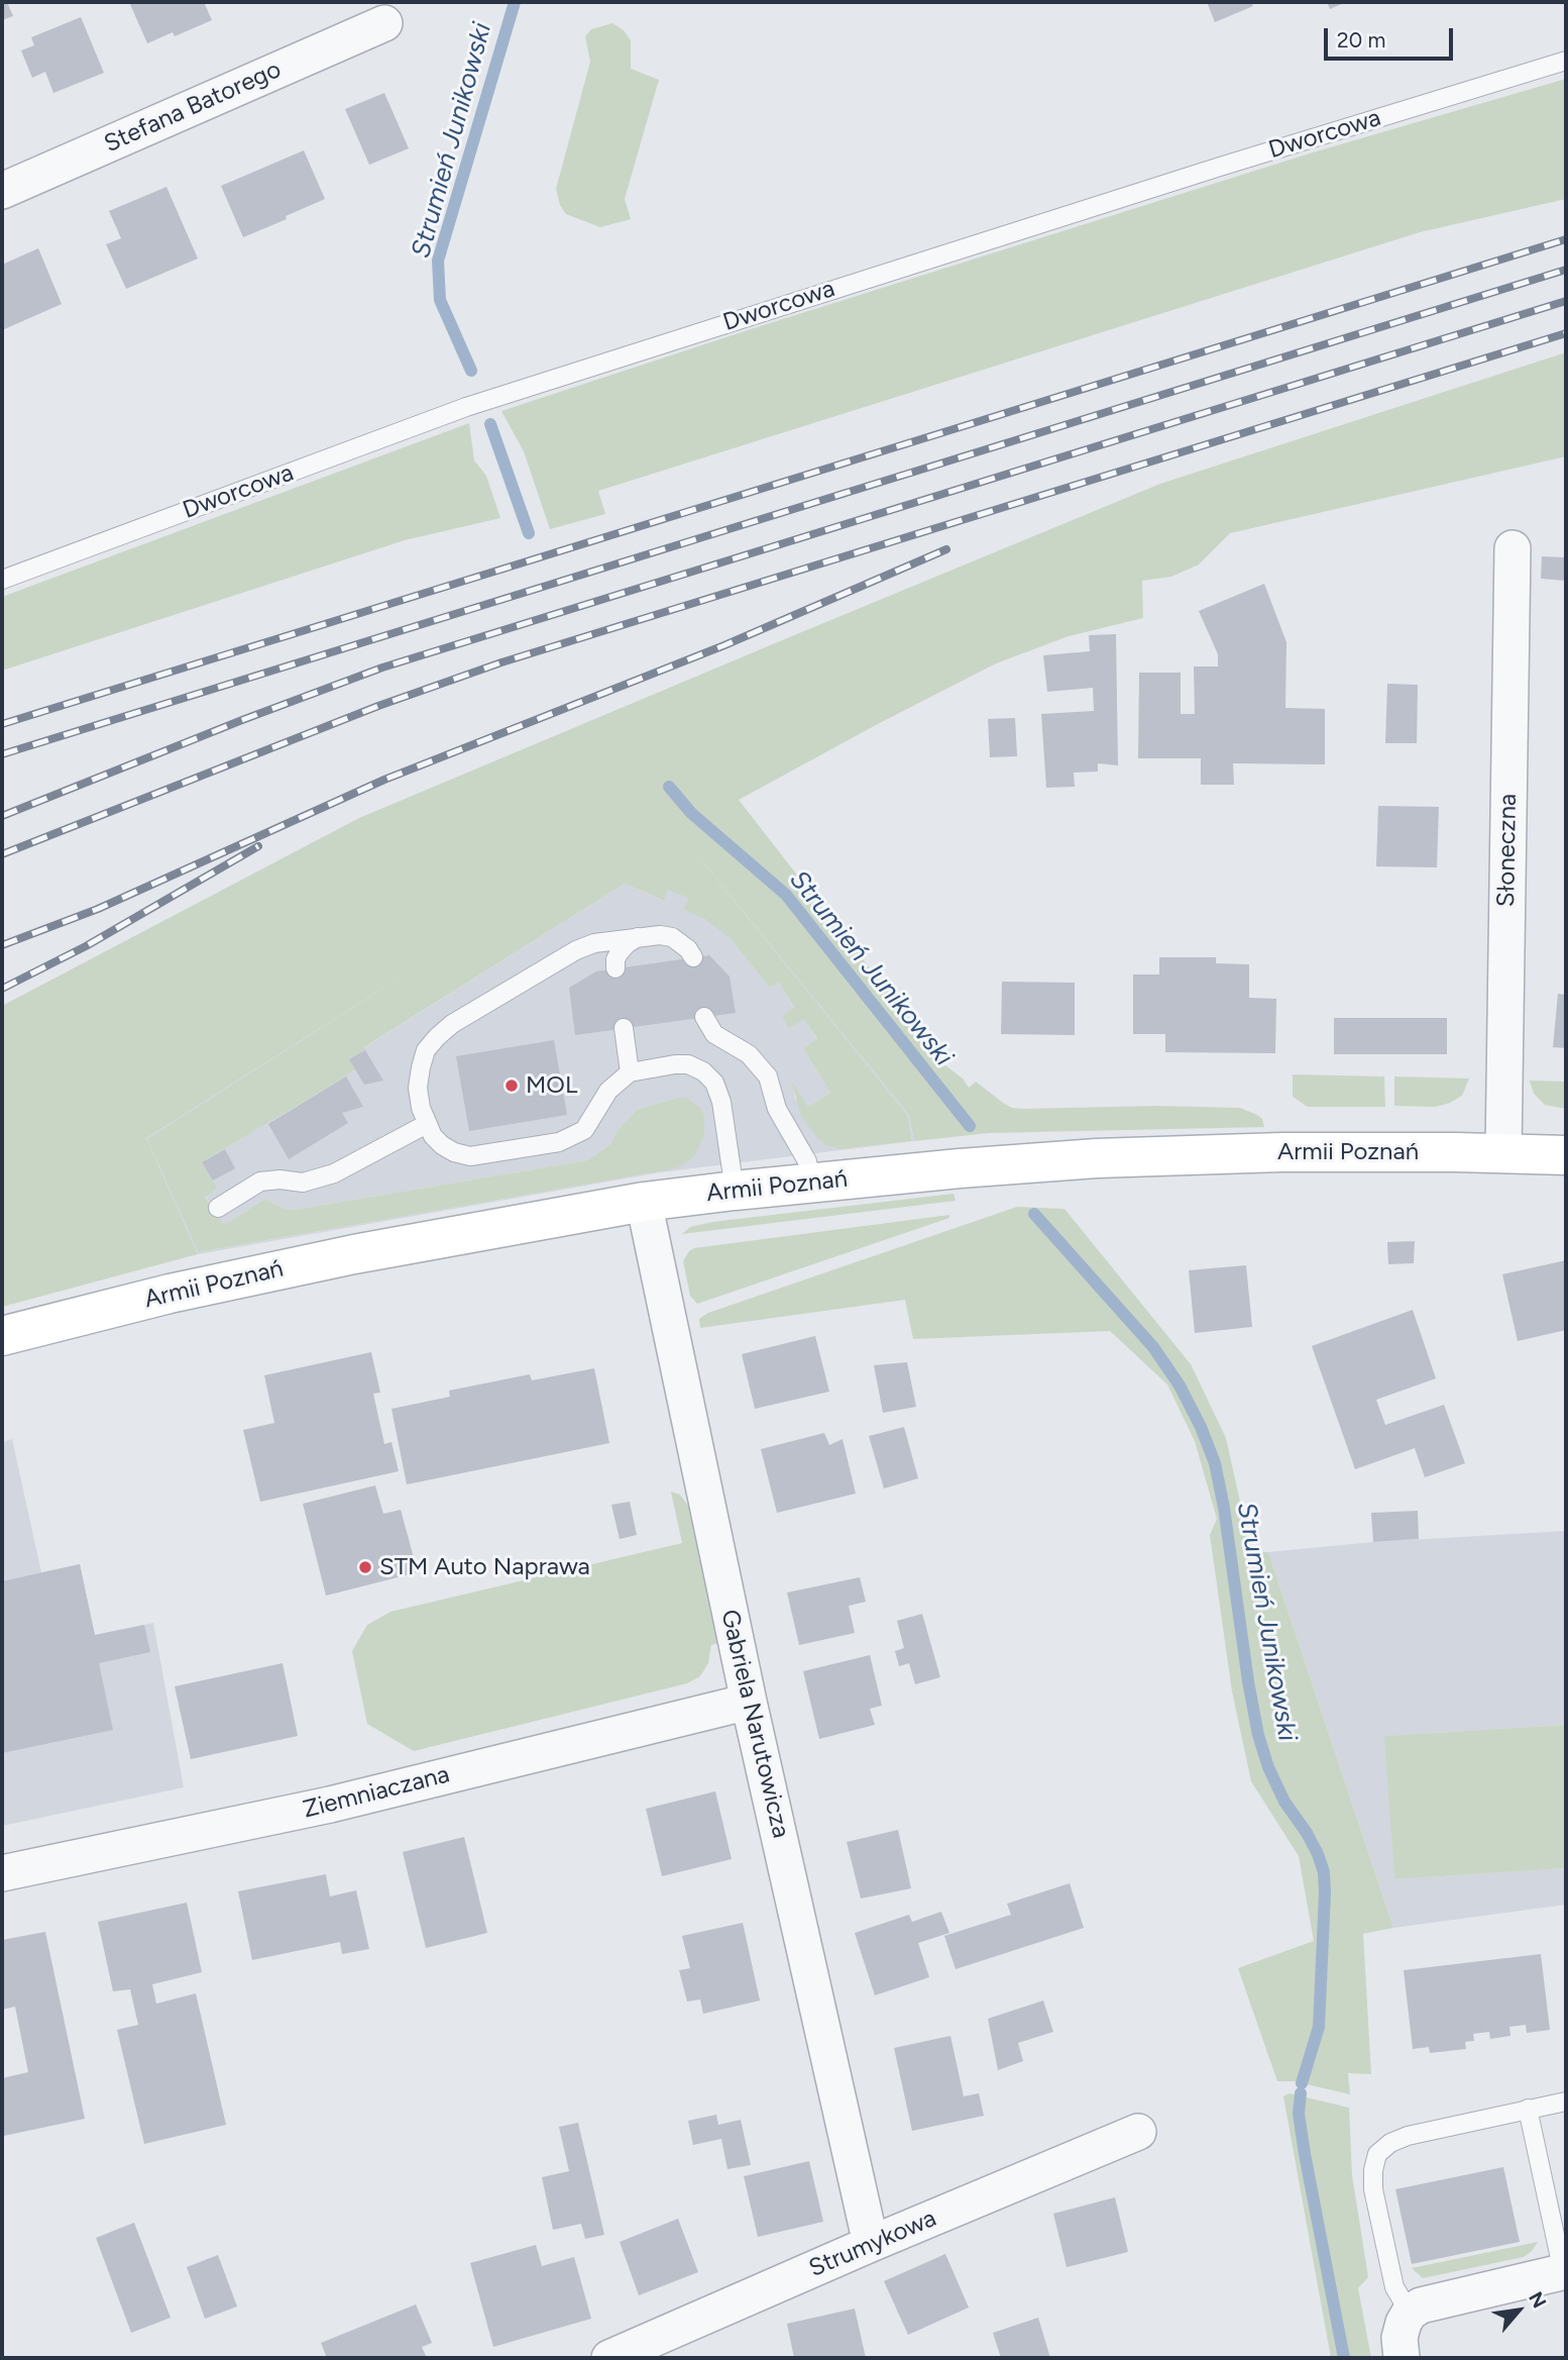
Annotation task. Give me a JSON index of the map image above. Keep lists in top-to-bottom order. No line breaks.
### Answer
{"streets":{"main road":["Armii Poznań"],"street":["Stefana Batorego","Słoneczna","Gabriela Narutowicza","Ziemniaczana","Strumykowa"],"lane":["Dworcowa"]},"crossings":[["Słoneczna","Armii Poznań"],["Armii Poznań","Gabriela Narutowicza"],["Gabriela Narutowicza","Ziemniaczana"],["Gabriela Narutowicza","Strumykowa"]],"water":["Strumień Junikowski"],"places":["MOL","STM Auto Naprawa"],"scale_bar":"20 m","north":"top right"}
